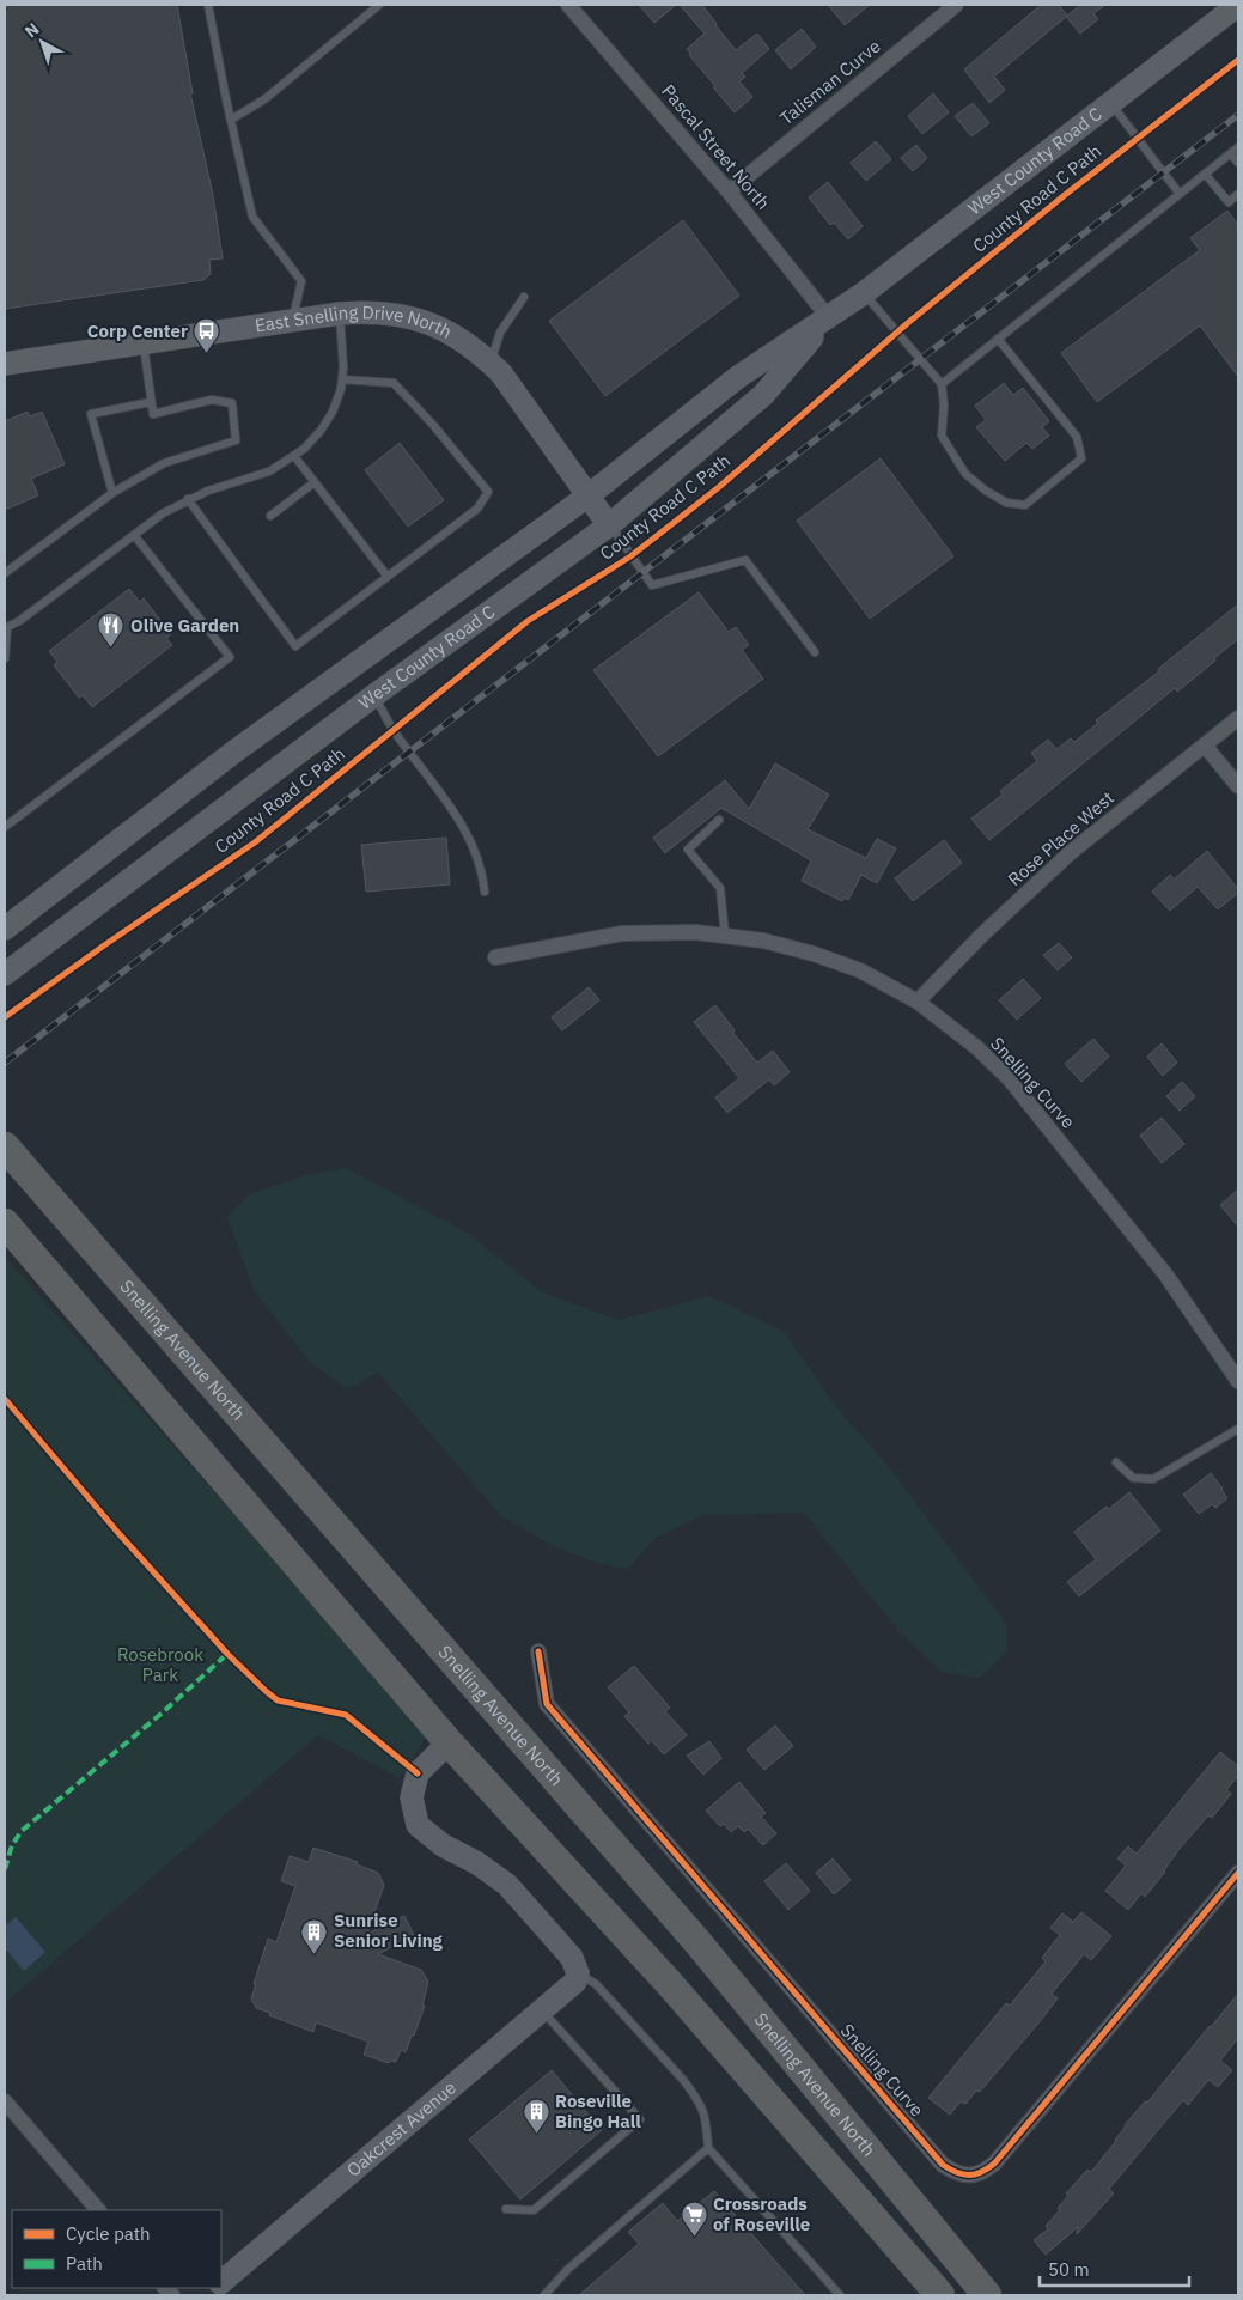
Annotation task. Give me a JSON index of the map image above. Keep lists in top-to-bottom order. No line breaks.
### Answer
{"streets":{"highway":["Snelling Avenue North"],"main road":["West County Road C","East Snelling Drive North","Oakcrest Avenue"],"street":["Talisman Curve","Pascal Street North","Rose Place West","Snelling Curve"],"cycle path":["County Road C Path"]},"crossings":[["Talisman Curve","Pascal Street North"],["Pascal Street North","West County Road C"],["West County Road C","East Snelling Drive North"],["Rose Place West","Snelling Curve"]],"parks":["Rosebrook Park"],"places":{"bus stop":["Corp Center"],"restaurant":["Olive Garden"],"building":["Sunrise Senior Living","Roseville Bingo Hall"],"supermarket":["Crossroads of Roseville"]},"legend":["Cycle path","Path"],"scale_bar":"50 m","north":"top left"}
